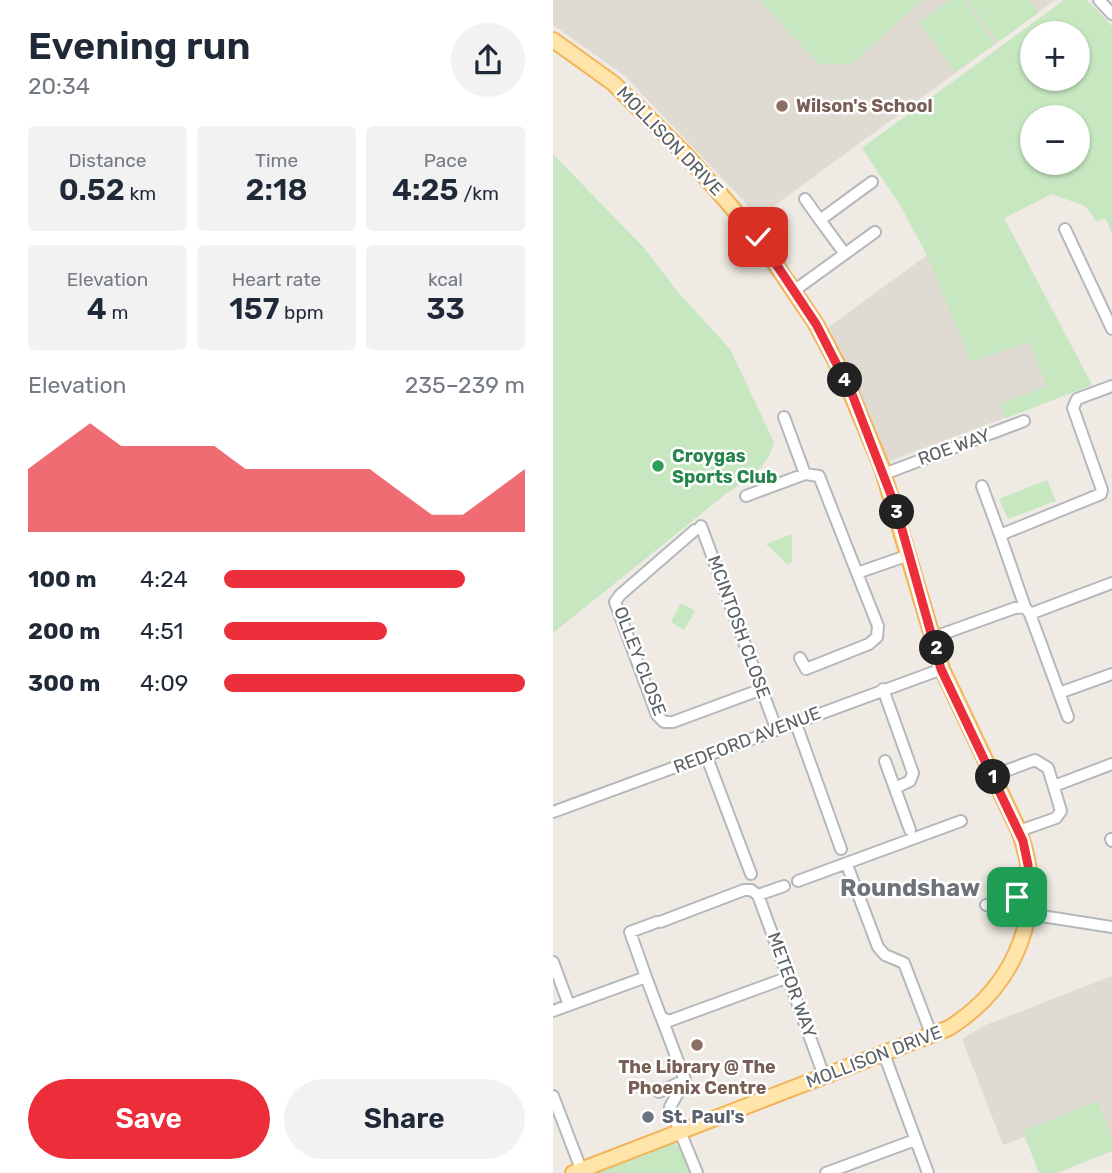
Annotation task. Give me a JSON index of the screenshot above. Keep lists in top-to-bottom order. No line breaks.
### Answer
{"streets":{"main road":["MOLLISON DRIVE"],"street":["ROE WAY","MCINTOSH CLOSE","OLLEY CLOSE","REDFORD AVENUE","METEOR WAY"]},"crossings":[["MOLLISON DRIVE","ROE WAY"],["MOLLISON DRIVE","REDFORD AVENUE"],["MOLLISON DRIVE","METEOR WAY"],["MCINTOSH CLOSE","OLLEY CLOSE"],["MCINTOSH CLOSE","REDFORD AVENUE"]],"districts":["Roundshaw"],"places":["Wilson's School","Croygas Sports Club","The Library @ The Phoenix Centre","St. Paul's"],"page":{"heading":["Evening run","20:34"],"map_buttons":["+","−"],"stats":[["Distance","0.52 km"],["Time","2:18"],["Pace","4:25 /km"],["Elevation","4 m"],["Heart rate","157 bpm"],["kcal","33"]],"chart":["Elevation","235–239 m"],"pins":["4","3","2","1"],"list":[{"name":"100 m","note":"4:24"},{"name":"200 m","note":"4:51"},{"name":"300 m","note":"4:09"}],"buttons":["Save","Share"]}}
